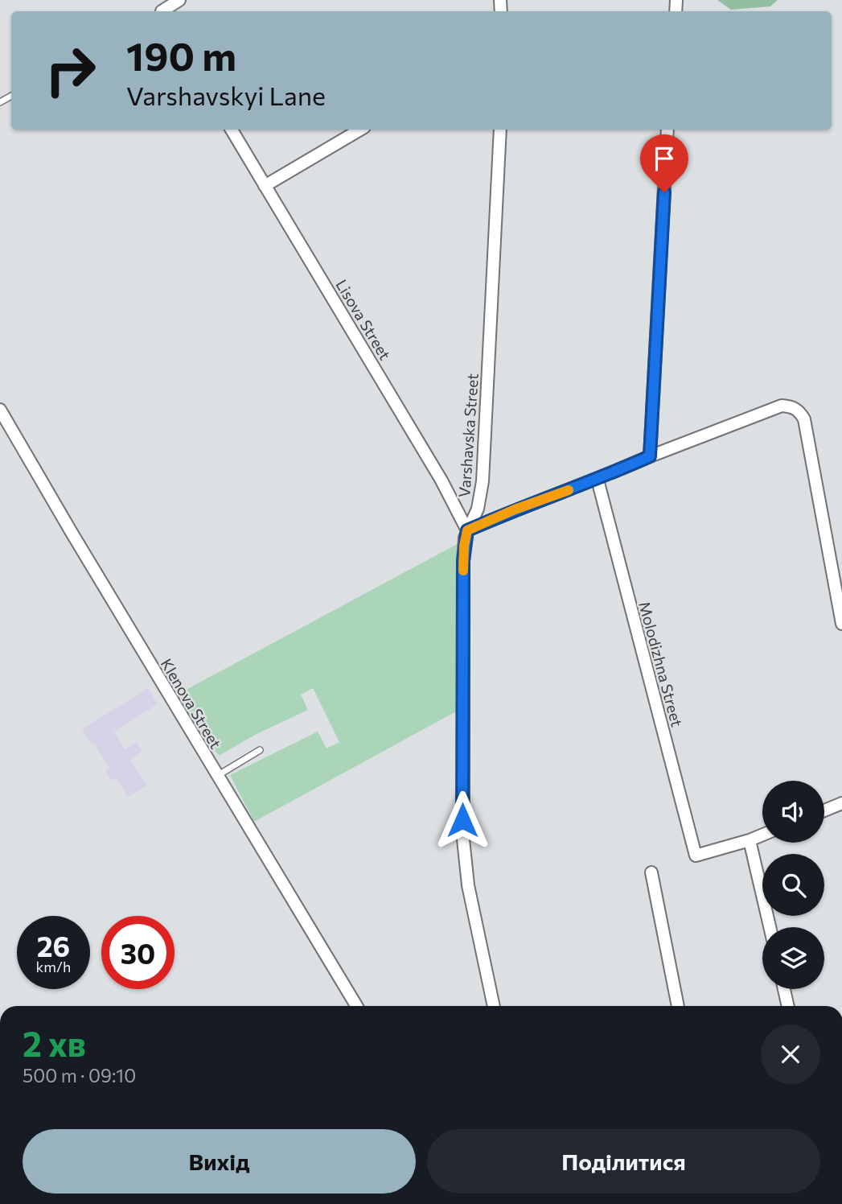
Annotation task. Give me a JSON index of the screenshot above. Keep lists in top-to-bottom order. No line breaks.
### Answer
{"streets":{"street":["Lisova Street","Varshavska Street","Molodizhna Street","Klenova Street"]},"crossings":[["Lisova Street","Varshavska Street"]],"page":{"turn":["190 m","Varshavskyi Lane"],"speed":"26 km/h","limit":"30","heading":["2 хв","500 m · 09:10"],"buttons":["Вихід","Поділитися"]}}
